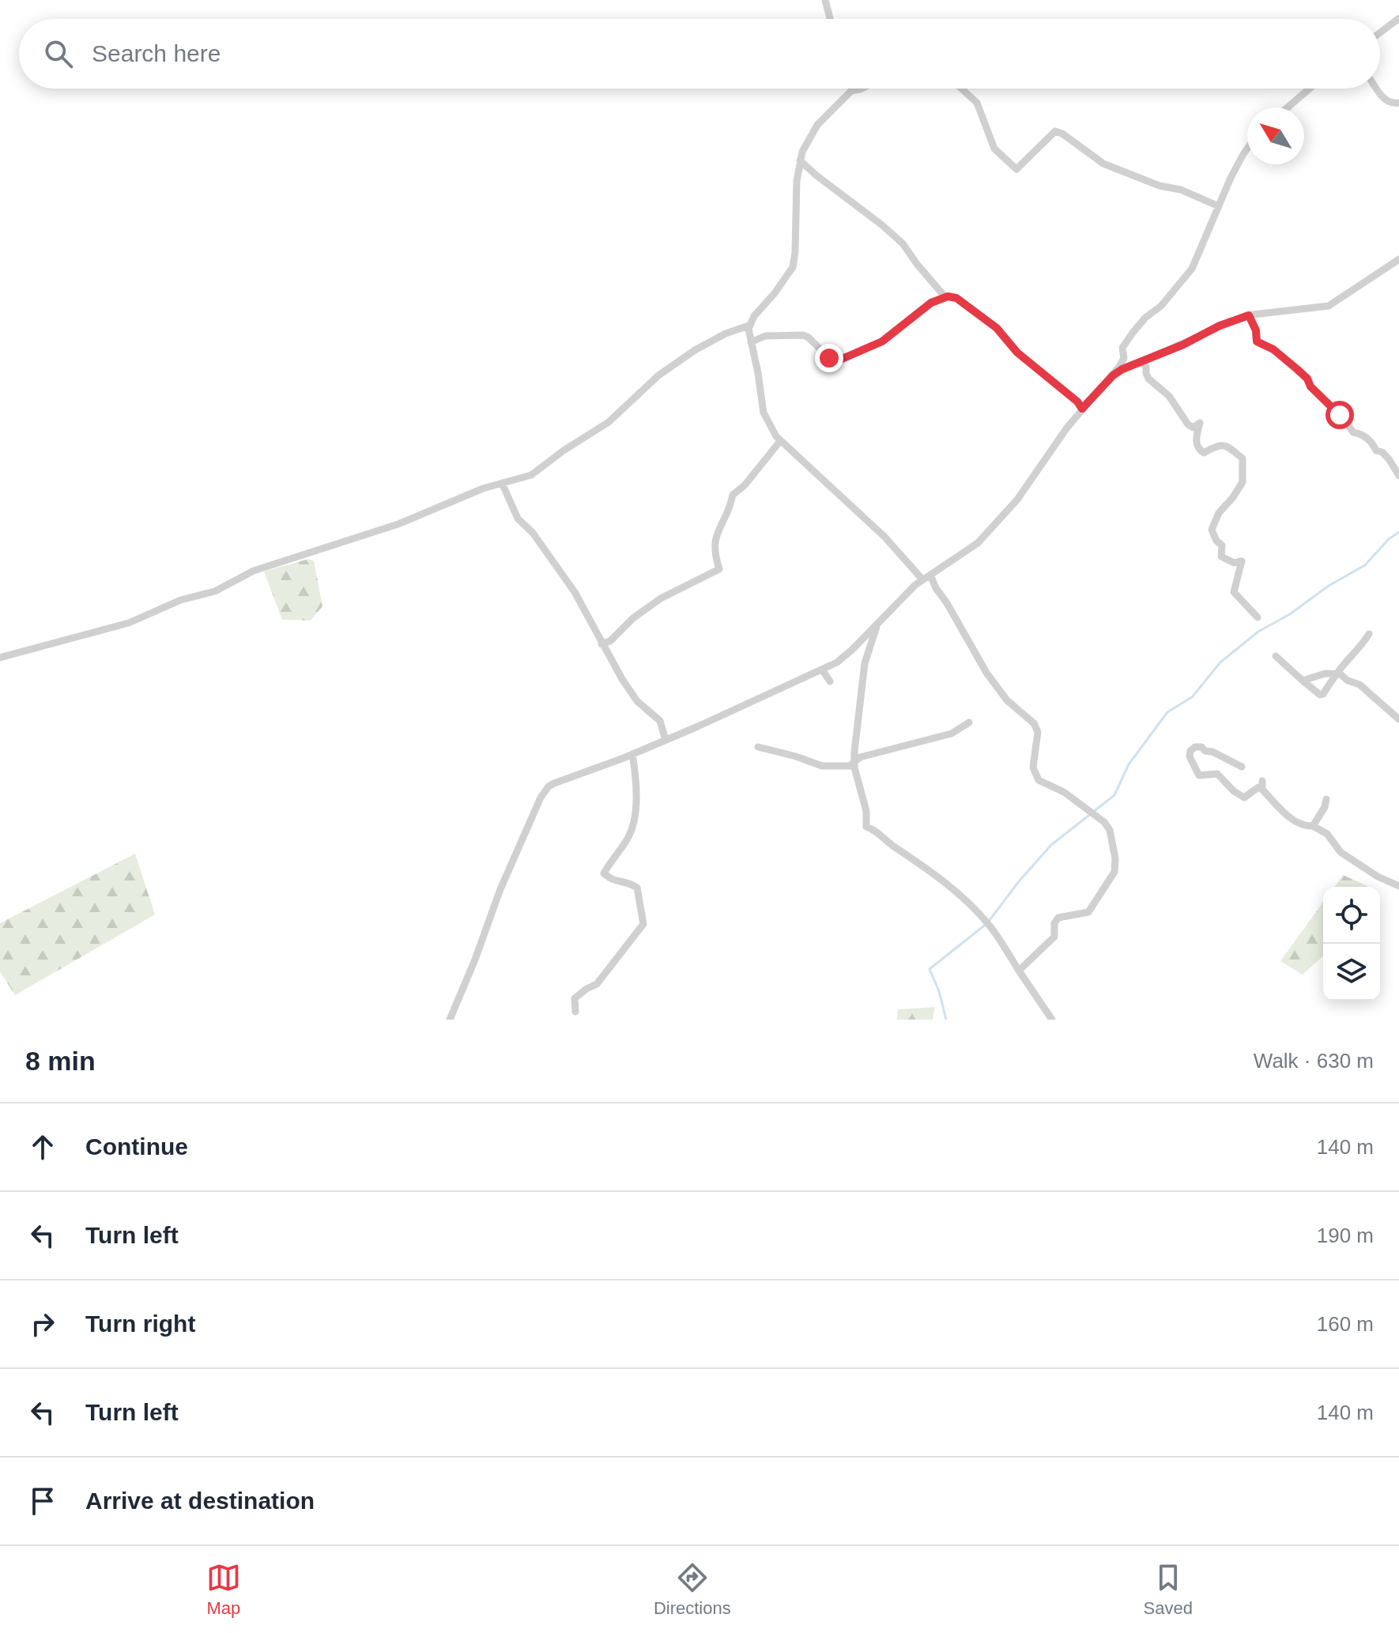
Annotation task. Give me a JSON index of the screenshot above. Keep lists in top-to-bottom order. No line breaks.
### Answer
{"north":"top left","page":{"search":"Search here","heading":["8 min","Walk · 630 m"],"list":[["Continue","140 m"],["Turn left","190 m"],["Turn right","160 m"],["Turn left","140 m"],"Arrive at destination"],"nav":["Map","Directions","Saved"]}}
